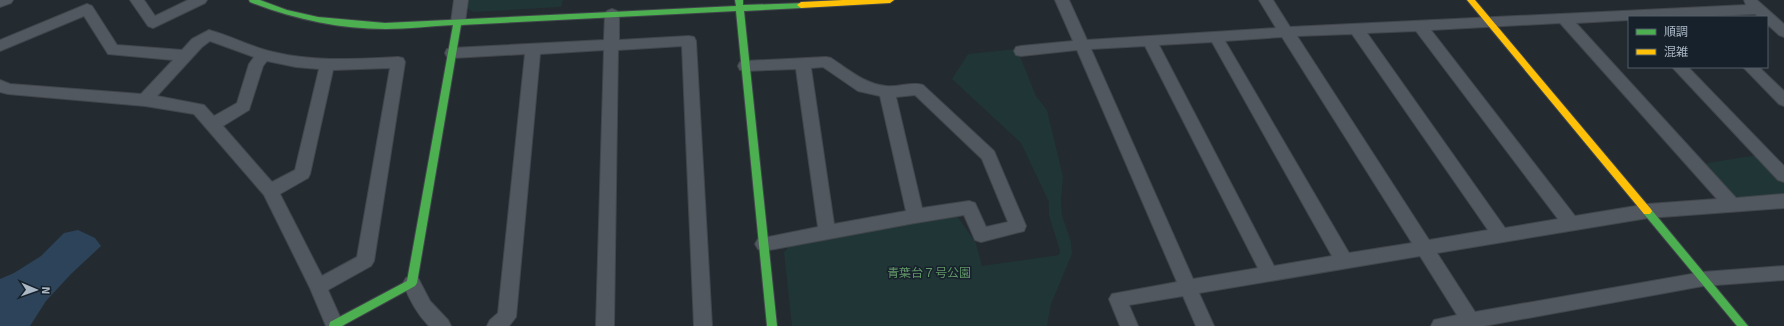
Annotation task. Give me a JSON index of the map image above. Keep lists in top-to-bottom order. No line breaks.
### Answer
{"parks":["青葉台７号公園"],"legend":["順調","混雑"],"north":"right"}
